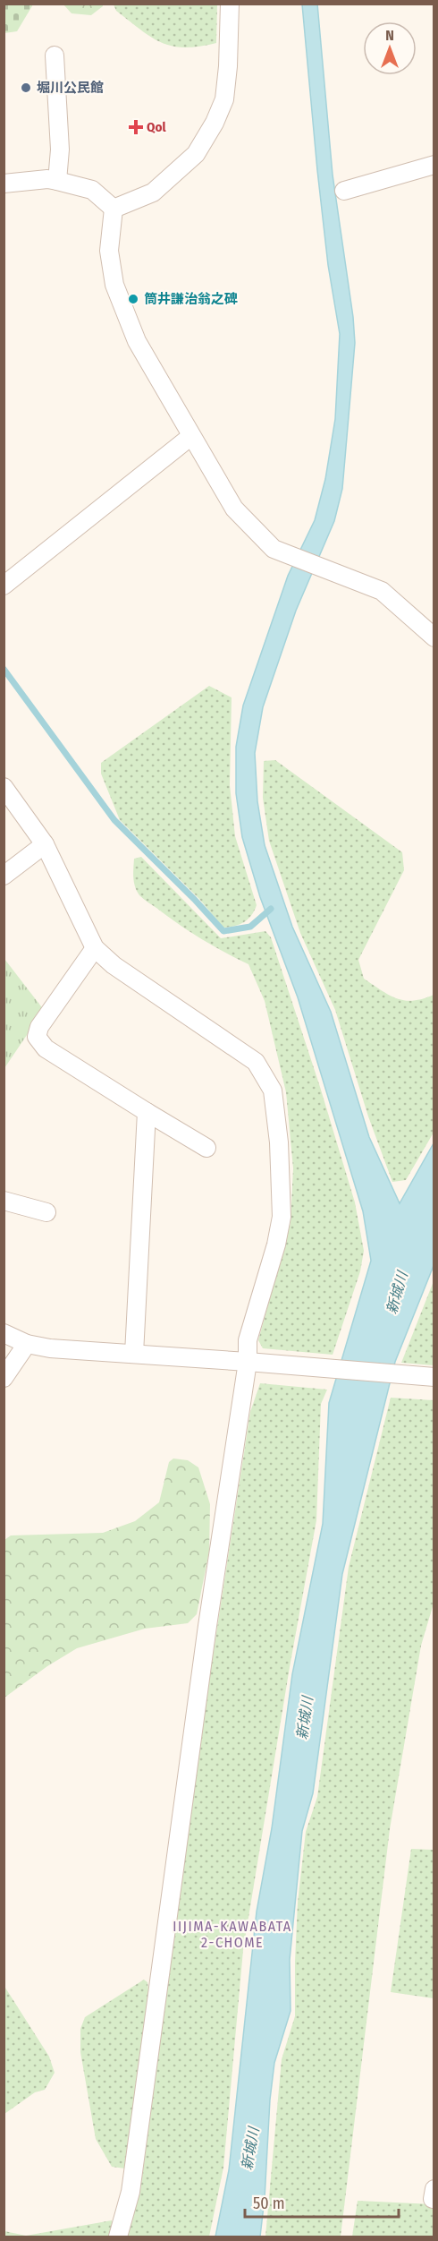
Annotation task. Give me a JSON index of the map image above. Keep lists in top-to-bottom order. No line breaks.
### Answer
{"districts":["IIJIMA-KAWABATA 2-CHOME"],"water":["新城川"],"places":{"other":["堀川公民館","筒井謙治翁之碑"],"health":["Qol"]},"scale_bar":"50 m","north":"top"}
